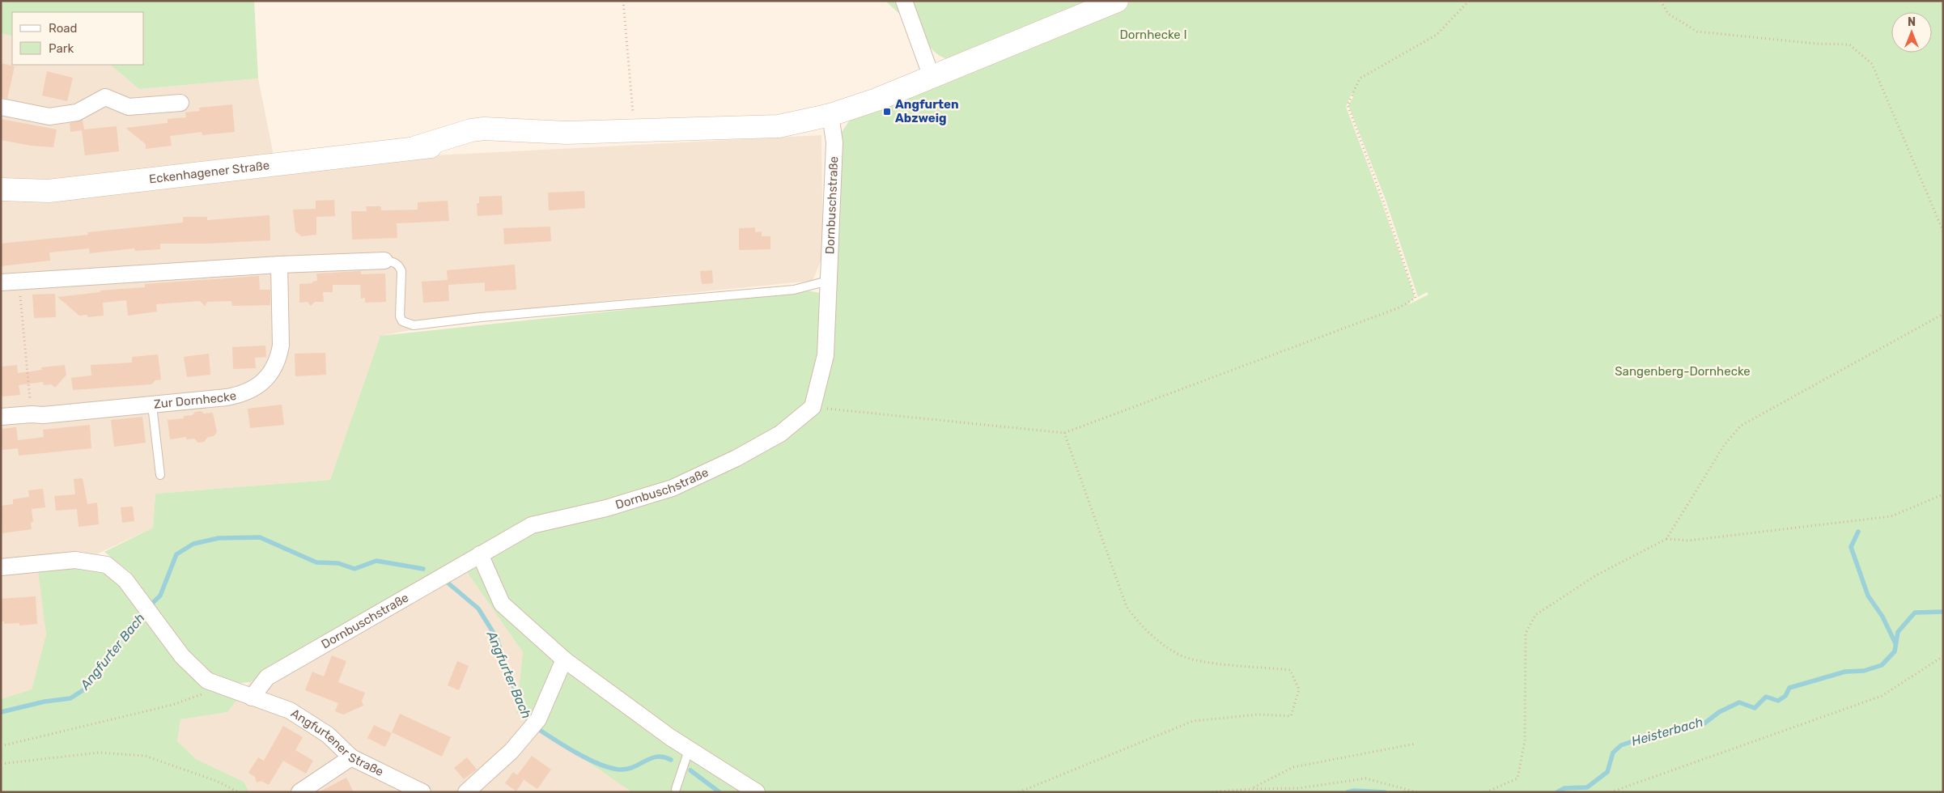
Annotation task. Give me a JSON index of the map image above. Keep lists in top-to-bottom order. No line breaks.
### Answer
{"streets":{"main road":["Eckenhagener Straße"],"street":["Dornbuschstraße","Zur Dornhecke","Angfurtener Straße"]},"crossings":[["Eckenhagener Straße","Dornbuschstraße"],["Dornbuschstraße","Angfurtener Straße"]],"water":["Angfurter Bach","Heisterbach"],"parks":["Dornhecke I","Sangenberg-Dornhecke"],"places":{"transit":["Angfurten Abzweig"]},"legend":["Road","Park"],"north":"top"}
